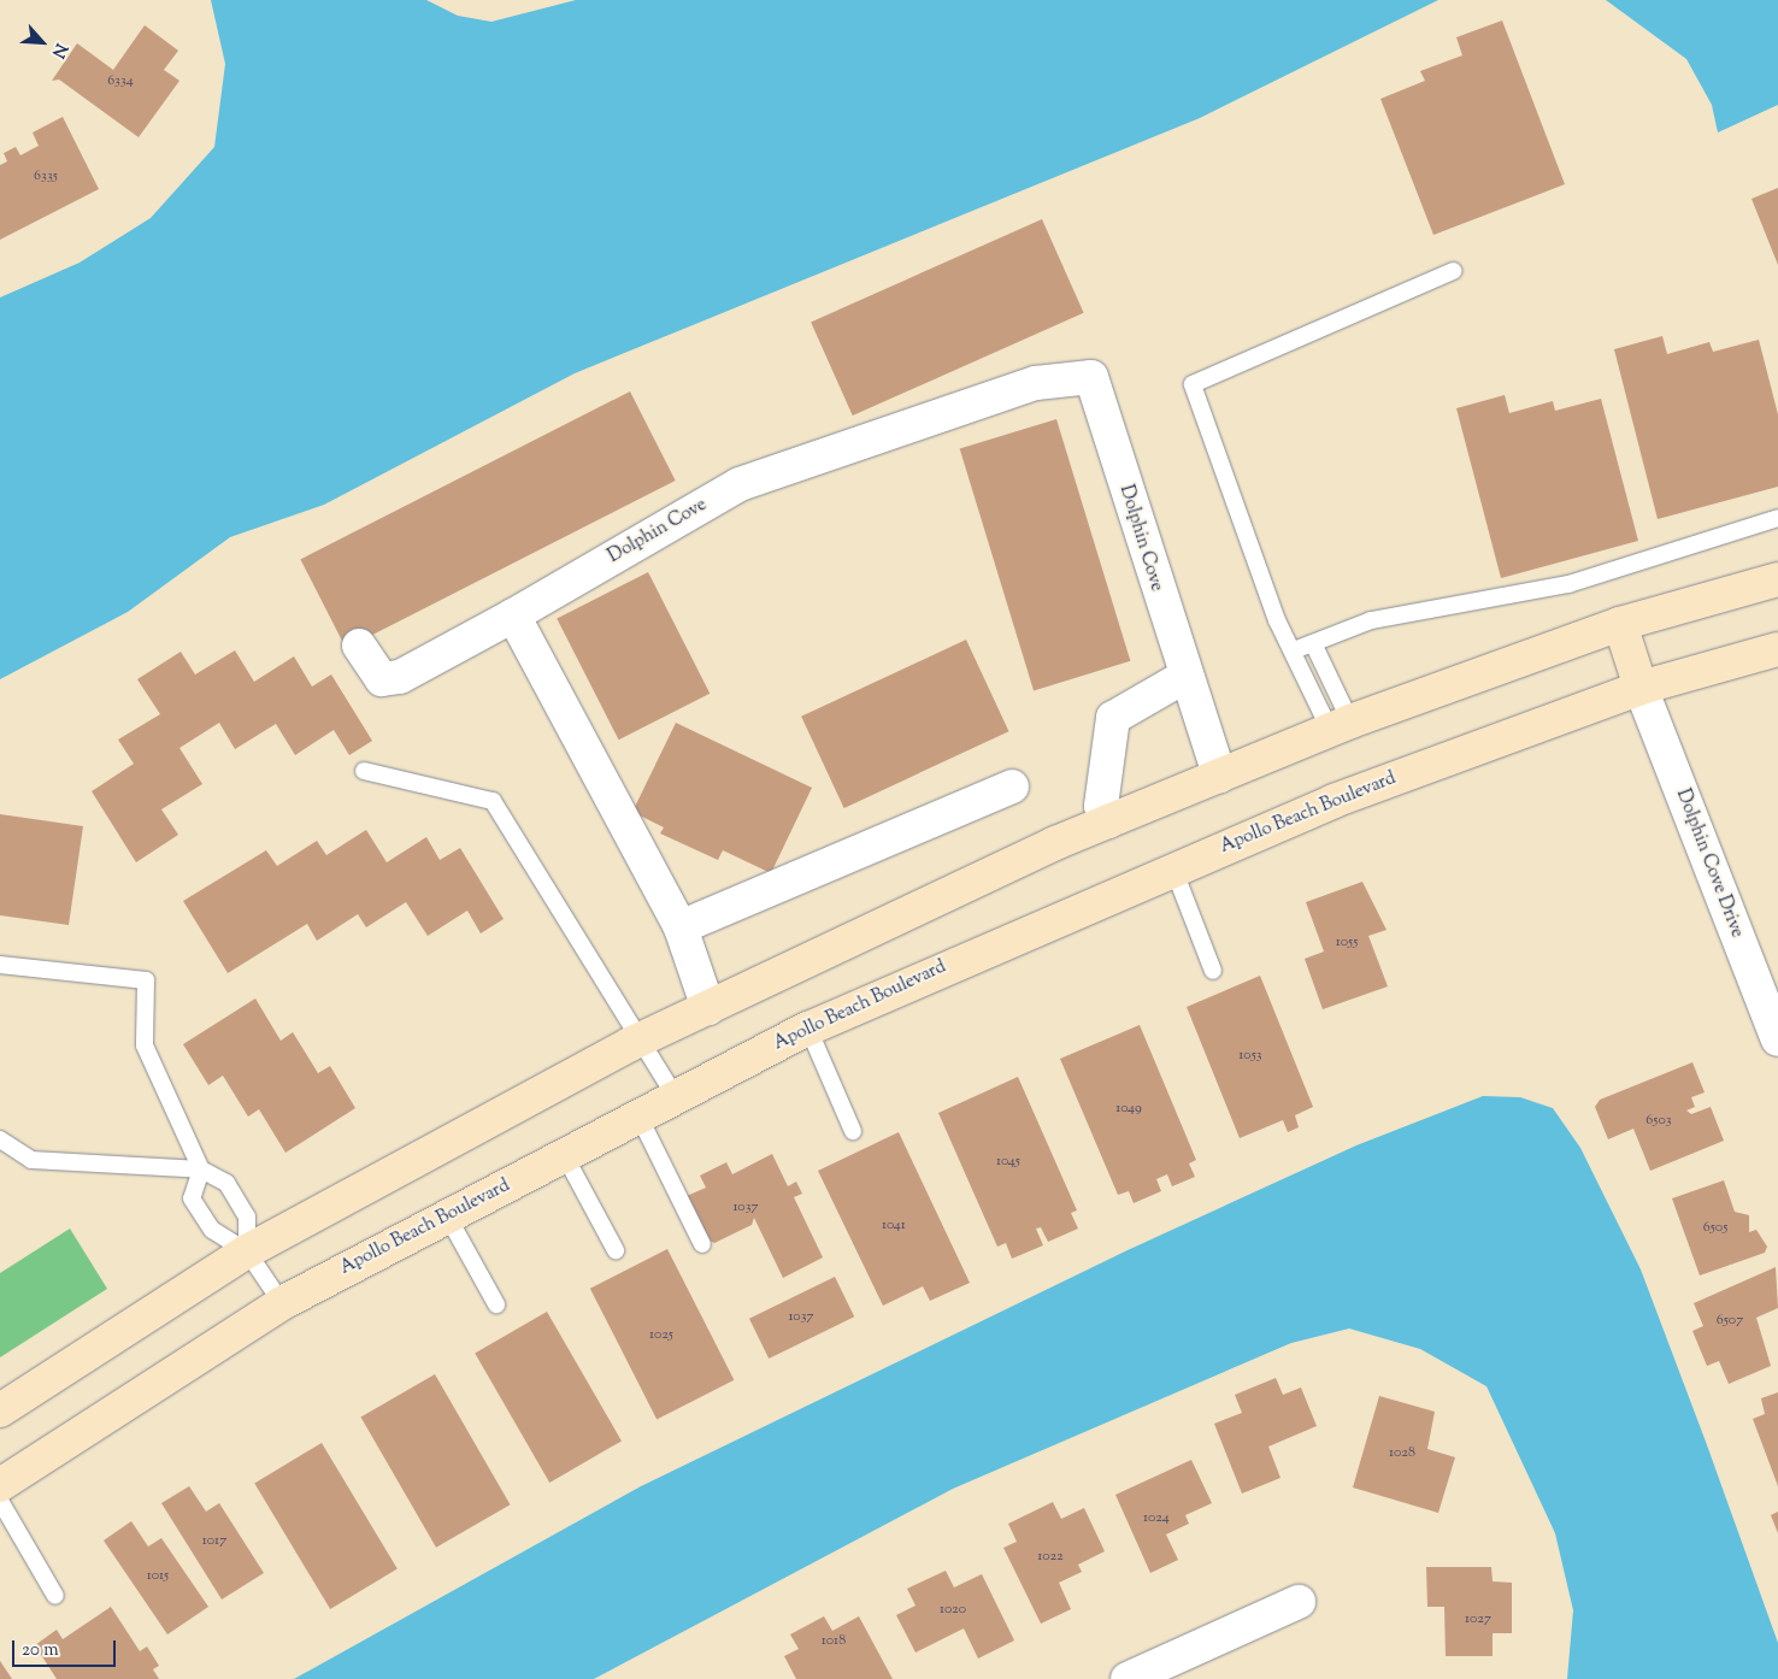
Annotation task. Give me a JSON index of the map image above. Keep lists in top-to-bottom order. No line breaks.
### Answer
{"streets":{"main road":["Apollo Beach Boulevard"],"street":["Dolphin Cove","Dolphin Cove Drive"]},"crossings":[["Apollo Beach Boulevard","Dolphin Cove Drive"]],"house_numbers":["6334","6335","1055","1053","1049","6503","1045","1037","1041","6505","1037","6507","1025","1028","1024","1017","1022","1015","1020","1027","1018"],"scale_bar":"20 m","north":"bottom right"}
